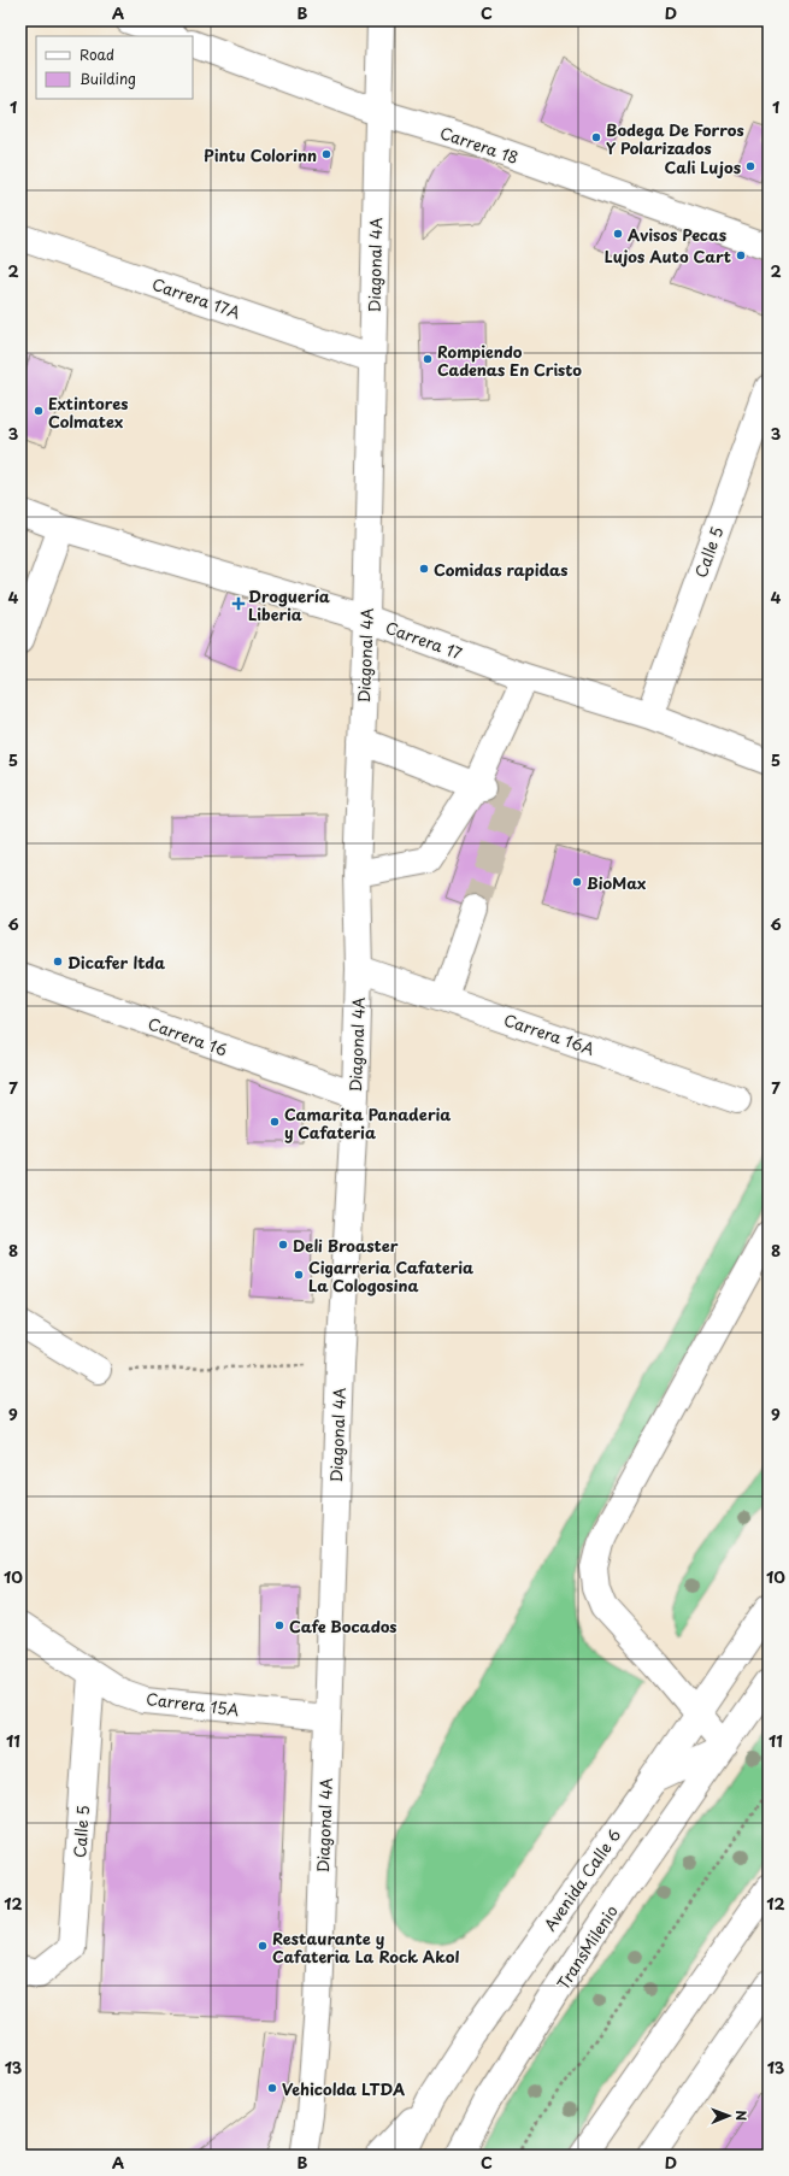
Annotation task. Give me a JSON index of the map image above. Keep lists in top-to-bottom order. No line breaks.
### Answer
{"streets":{"street":["Carrera 18","Diagonal 4A","Carrera 17A","Calle 5","Carrera 17","Carrera 16A","Carrera 16","Carrera 15A","Avenida Calle 6","TransMilenio"]},"crossings":[["Carrera 18","Diagonal 4A"],["Diagonal 4A","Carrera 17A"],["Diagonal 4A","Carrera 17"],["Diagonal 4A","Carrera 16A"],["Diagonal 4A","Carrera 16"],["Diagonal 4A","Carrera 15A"],["Calle 5","Carrera 17"],["Calle 5","Carrera 15A"]],"places":{"other":["Bodega De Forros Y Polarizados","Pintu Colorinn","Cali Lujos","Avisos Pecas","Lujos Auto Cart","Rompiendo Cadenas En Cristo","Extintores Colmatex","Comidas rapidas","BioMax","Dicafer ltda","Camarita Panaderia y Cafateria","Deli Broaster","Cigarreria Cafateria La Cologosina","Cafe Bocados","Restaurante y Cafateria La Rock Akol","Vehicolda LTDA"],"health":["Droguería Liberia"]},"legend":["Road","Building"],"north":"right","grid":{"columns":["A","B","C","D"],"rows":["1","2","3","4","5","6","7","8","9","10","11","12","13"]}}
